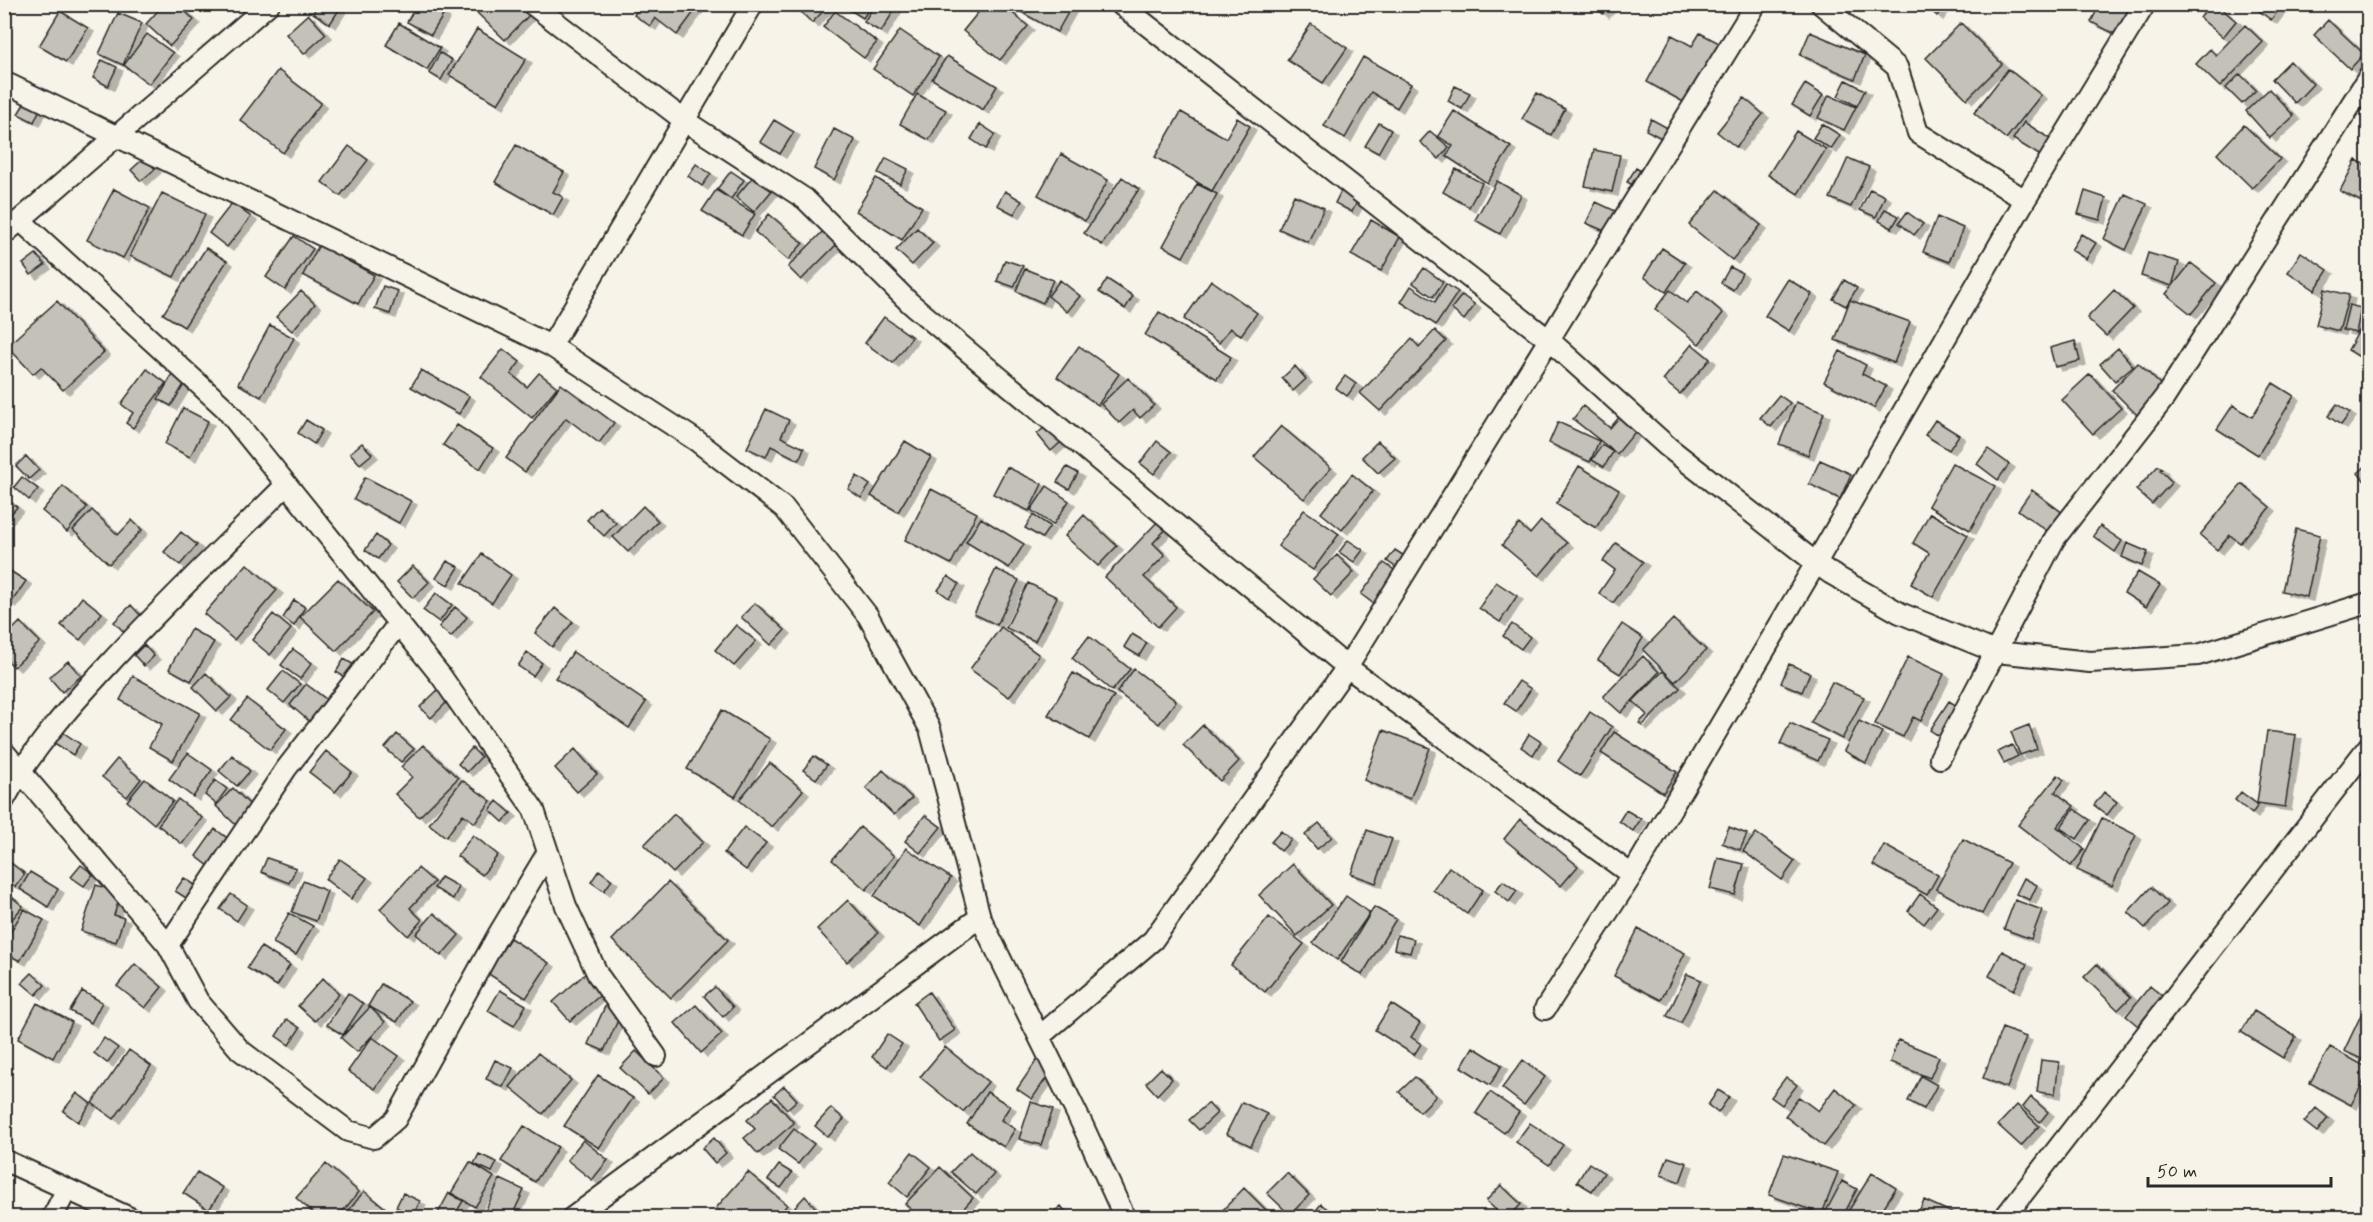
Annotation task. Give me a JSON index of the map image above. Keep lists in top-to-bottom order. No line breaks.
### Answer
{"scale_bar":"50 m"}
